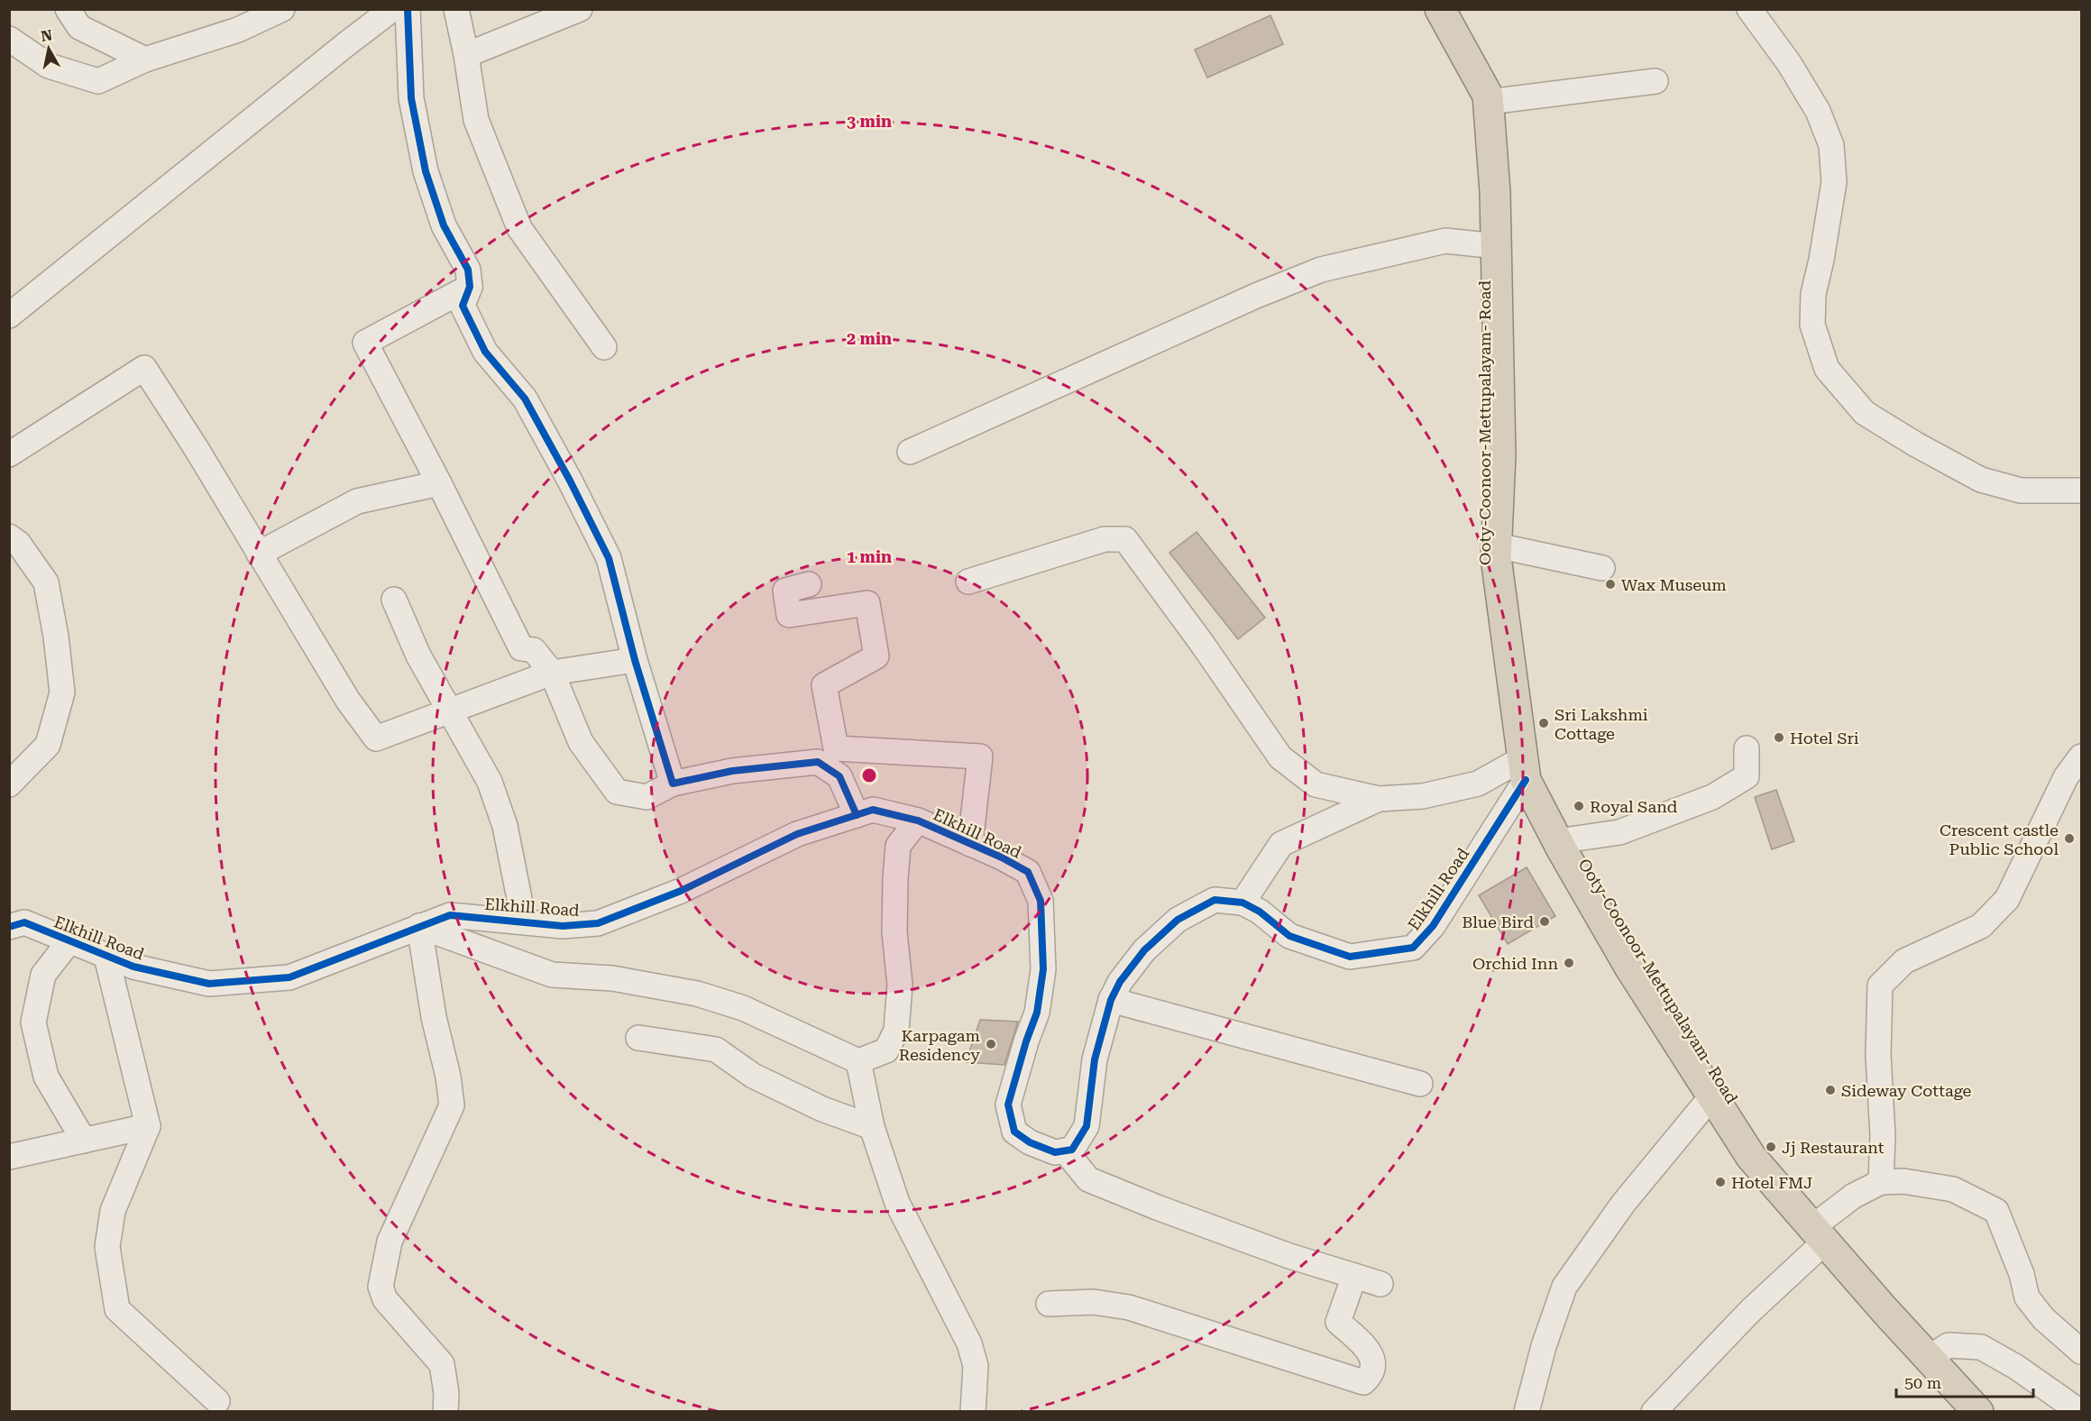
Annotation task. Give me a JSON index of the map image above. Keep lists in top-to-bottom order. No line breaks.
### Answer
{"streets":{"highway":["Ooty-Coonoor-Mettupalayam- Road"],"street":["Elkhill Road"]},"crossings":[["Ooty-Coonoor-Mettupalayam- Road","Elkhill Road"]],"places":["Wax Museum","Sri Lakshmi Cottage","Hotel Sri","Royal Sand","Crescent castle Public School","Blue Bird","Orchid Inn","Karpagam Residency","Sideway Cottage","Jj Restaurant","Hotel FMJ"],"scale_bar":"50 m","north":"top","rings":["3 min","2 min","1 min"]}
